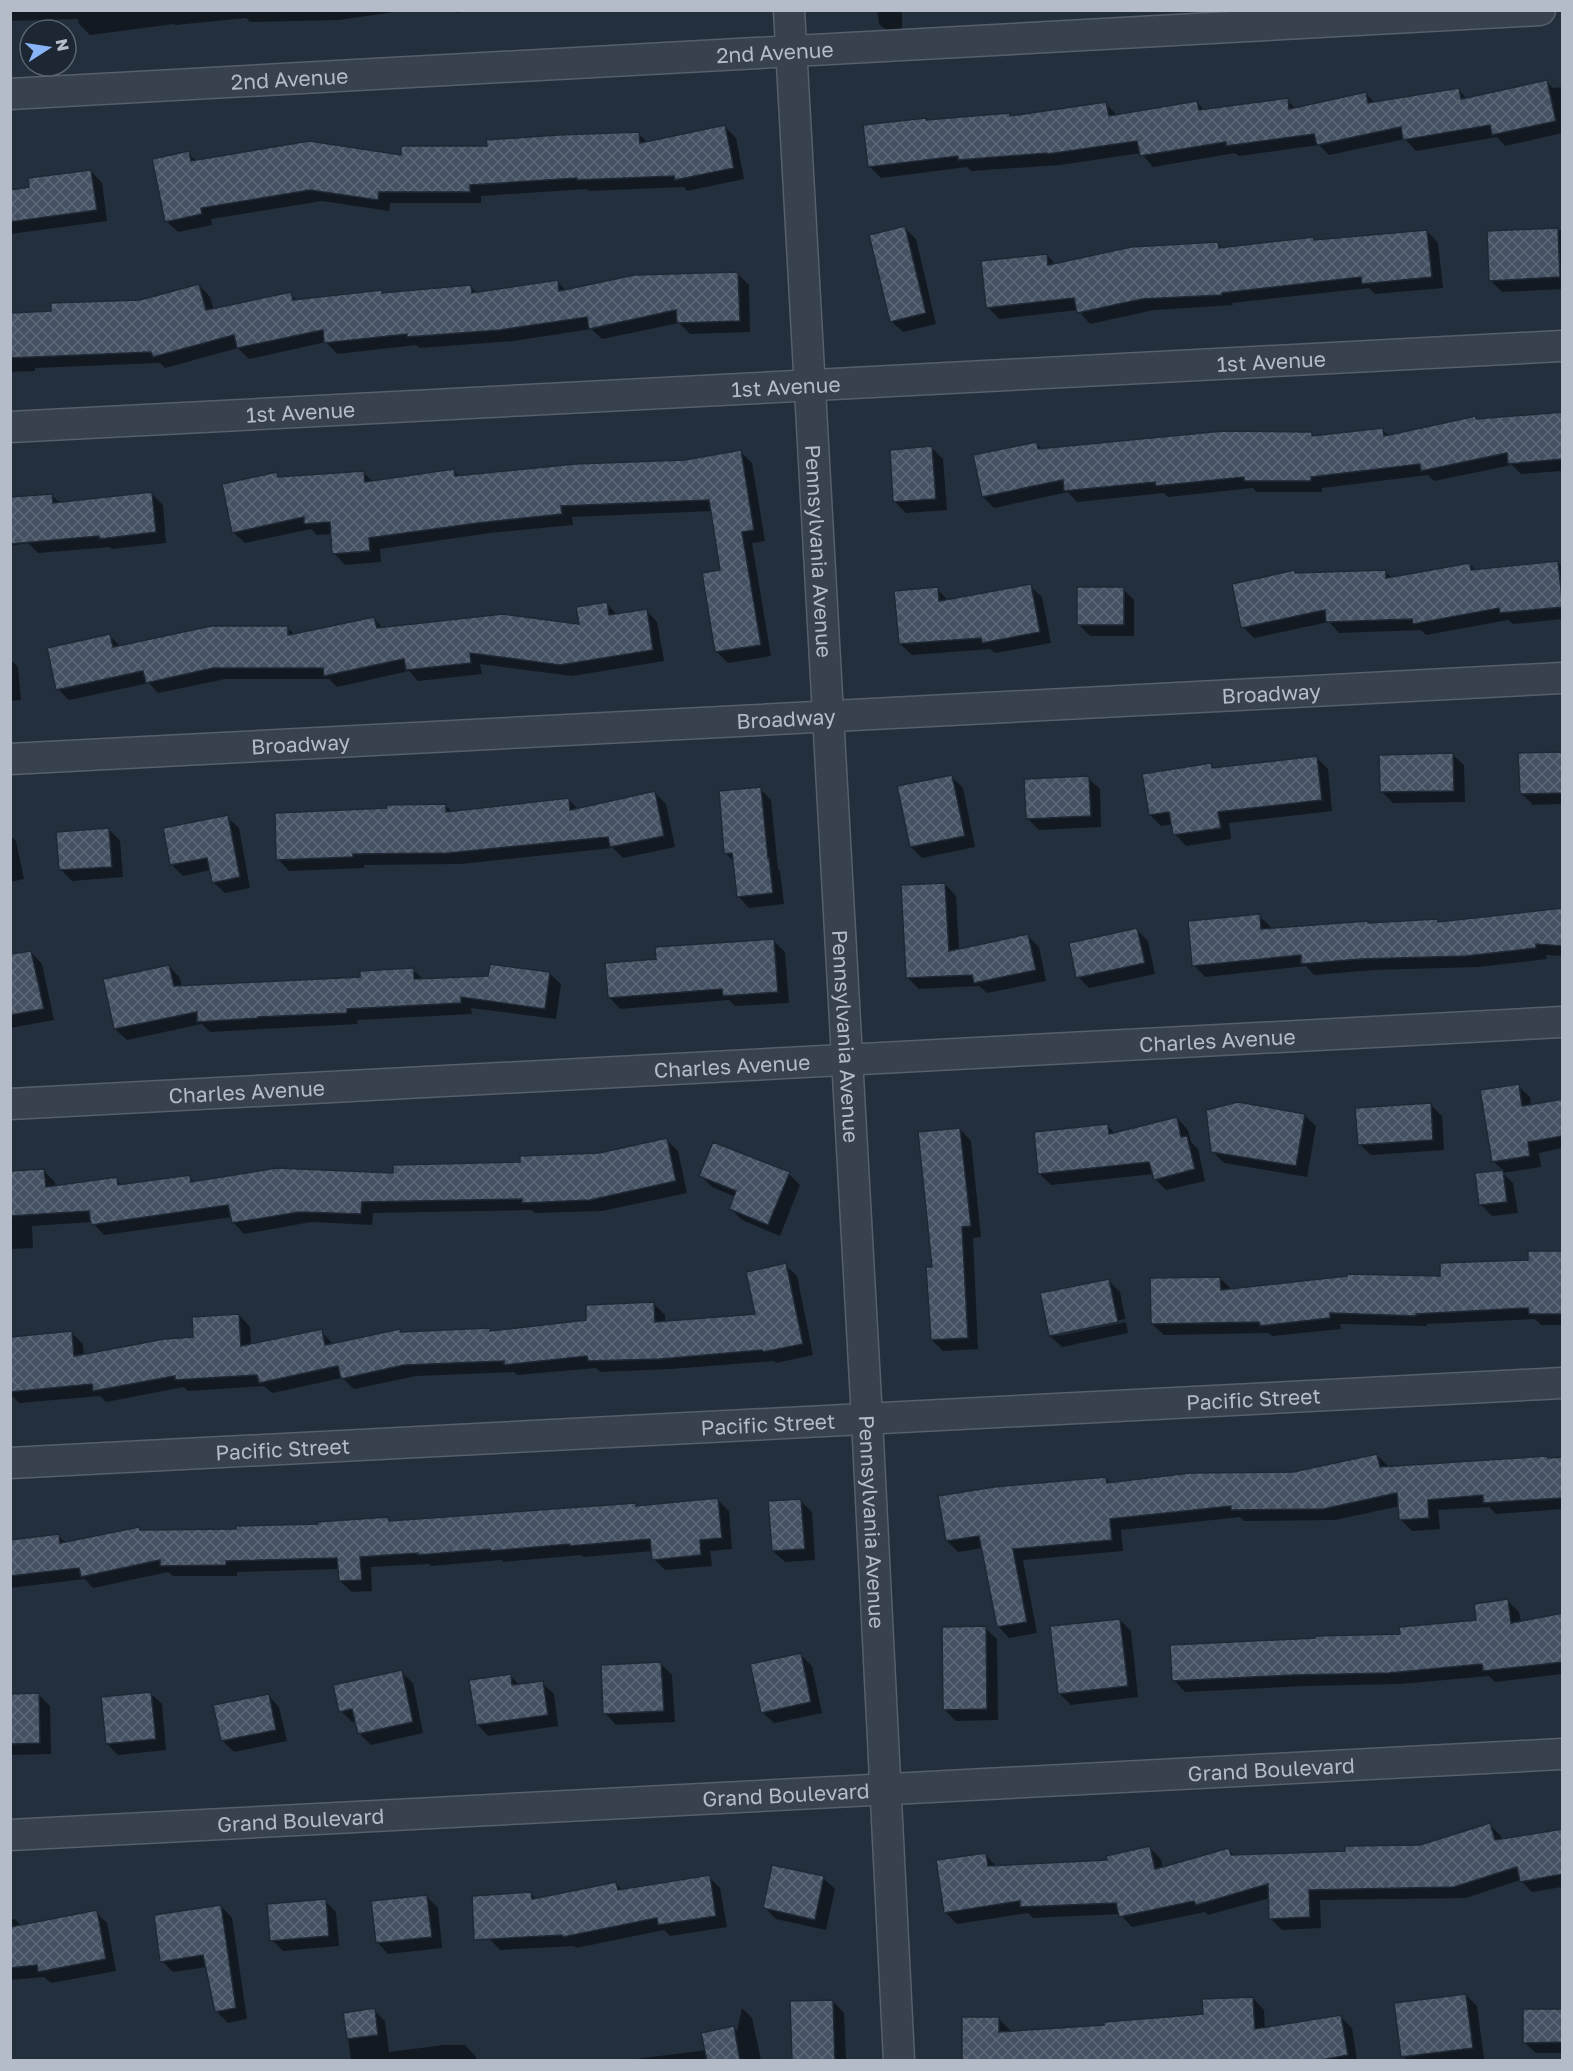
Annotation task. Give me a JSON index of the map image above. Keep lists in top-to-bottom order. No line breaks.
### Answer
{"streets":{"street":["2nd Avenue","1st Avenue","Pennsylvania Avenue","Broadway","Charles Avenue","Pacific Street","Grand Boulevard"]},"crossings":[["2nd Avenue","Pennsylvania Avenue"],["1st Avenue","Pennsylvania Avenue"],["Pennsylvania Avenue","Broadway"],["Pennsylvania Avenue","Charles Avenue"],["Pennsylvania Avenue","Pacific Street"],["Pennsylvania Avenue","Grand Boulevard"]],"north":"right"}
